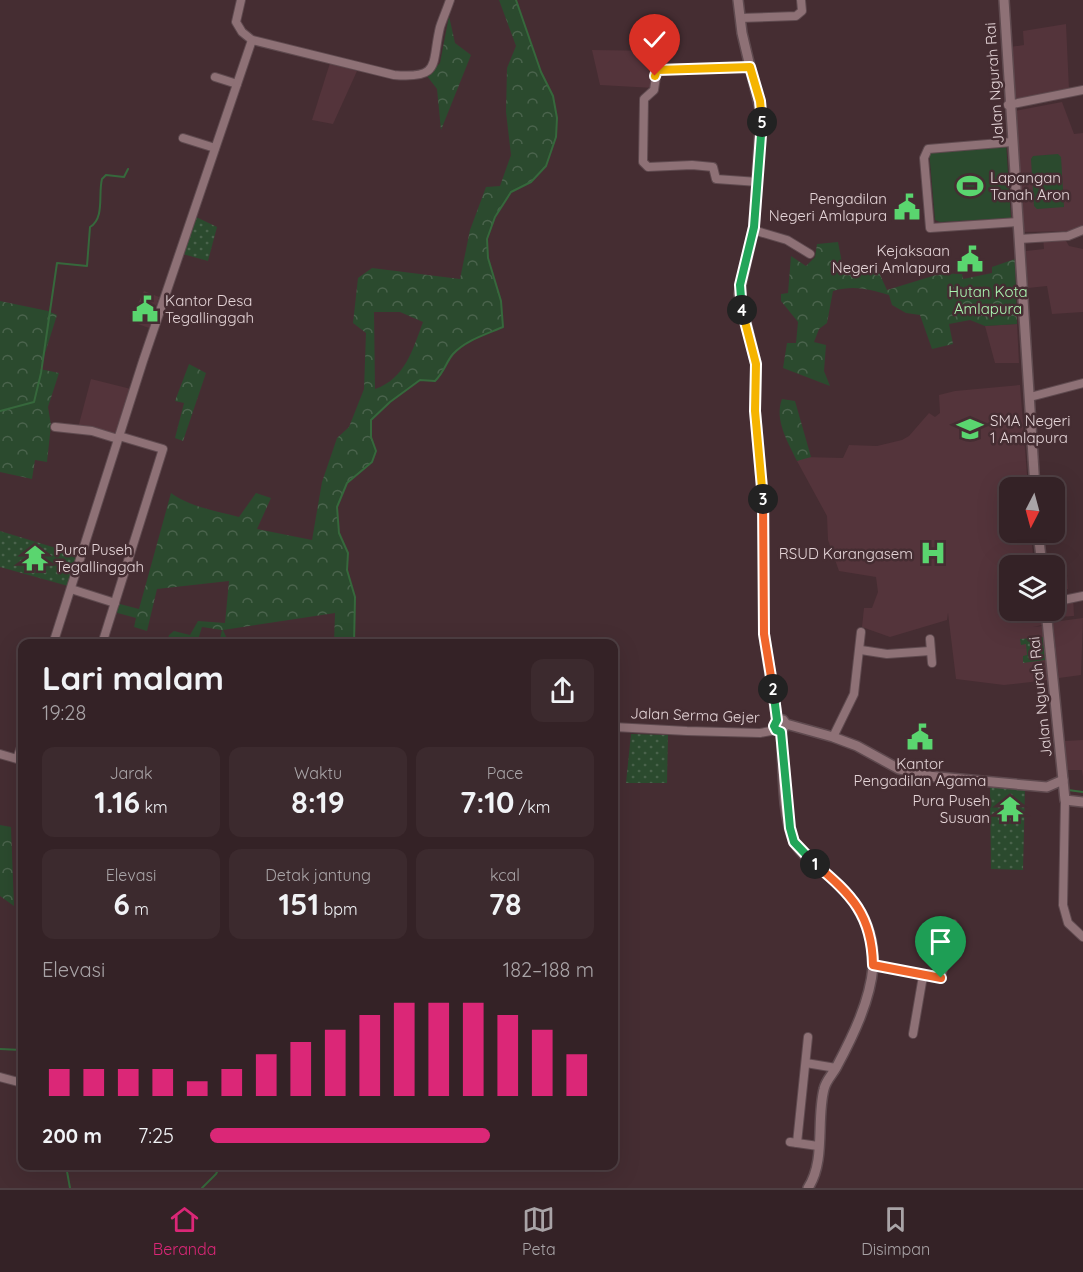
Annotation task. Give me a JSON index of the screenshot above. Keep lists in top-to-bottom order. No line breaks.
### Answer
{"streets":{"street":["Jalan Ngurah Rai","Jalan Serma Gejer"]},"parks":["Hutan Kota Amlapura"],"places":{"sports":["Lapangan Tanah Aron"],"public building":["Pengadilan Negeri Amlapura","Kejaksaan Negeri Amlapura","Kantor Desa Tegallinggah","Kantor Pengadilan Agama"],"school or university":["SMA Negeri 1 Amlapura"],"hospital":["RSUD Karangasem"],"temple":["Pura Puseh Tegallinggah","Pura Puseh Susuan"]},"north":"bottom","page":{"pins":["5","4","3","2","1"],"heading":["Lari malam","19:28"],"stats":[["Jarak","1.16 km"],["Waktu","8:19"],["Pace","7:10 /km"],["Elevasi","6 m"],["Detak jantung","151 bpm"],["kcal","78"]],"chart":["Elevasi","182–188 m"],"list":[{"name":"200 m","note":"7:25"}],"tabs":["Beranda","Peta","Disimpan"]}}
